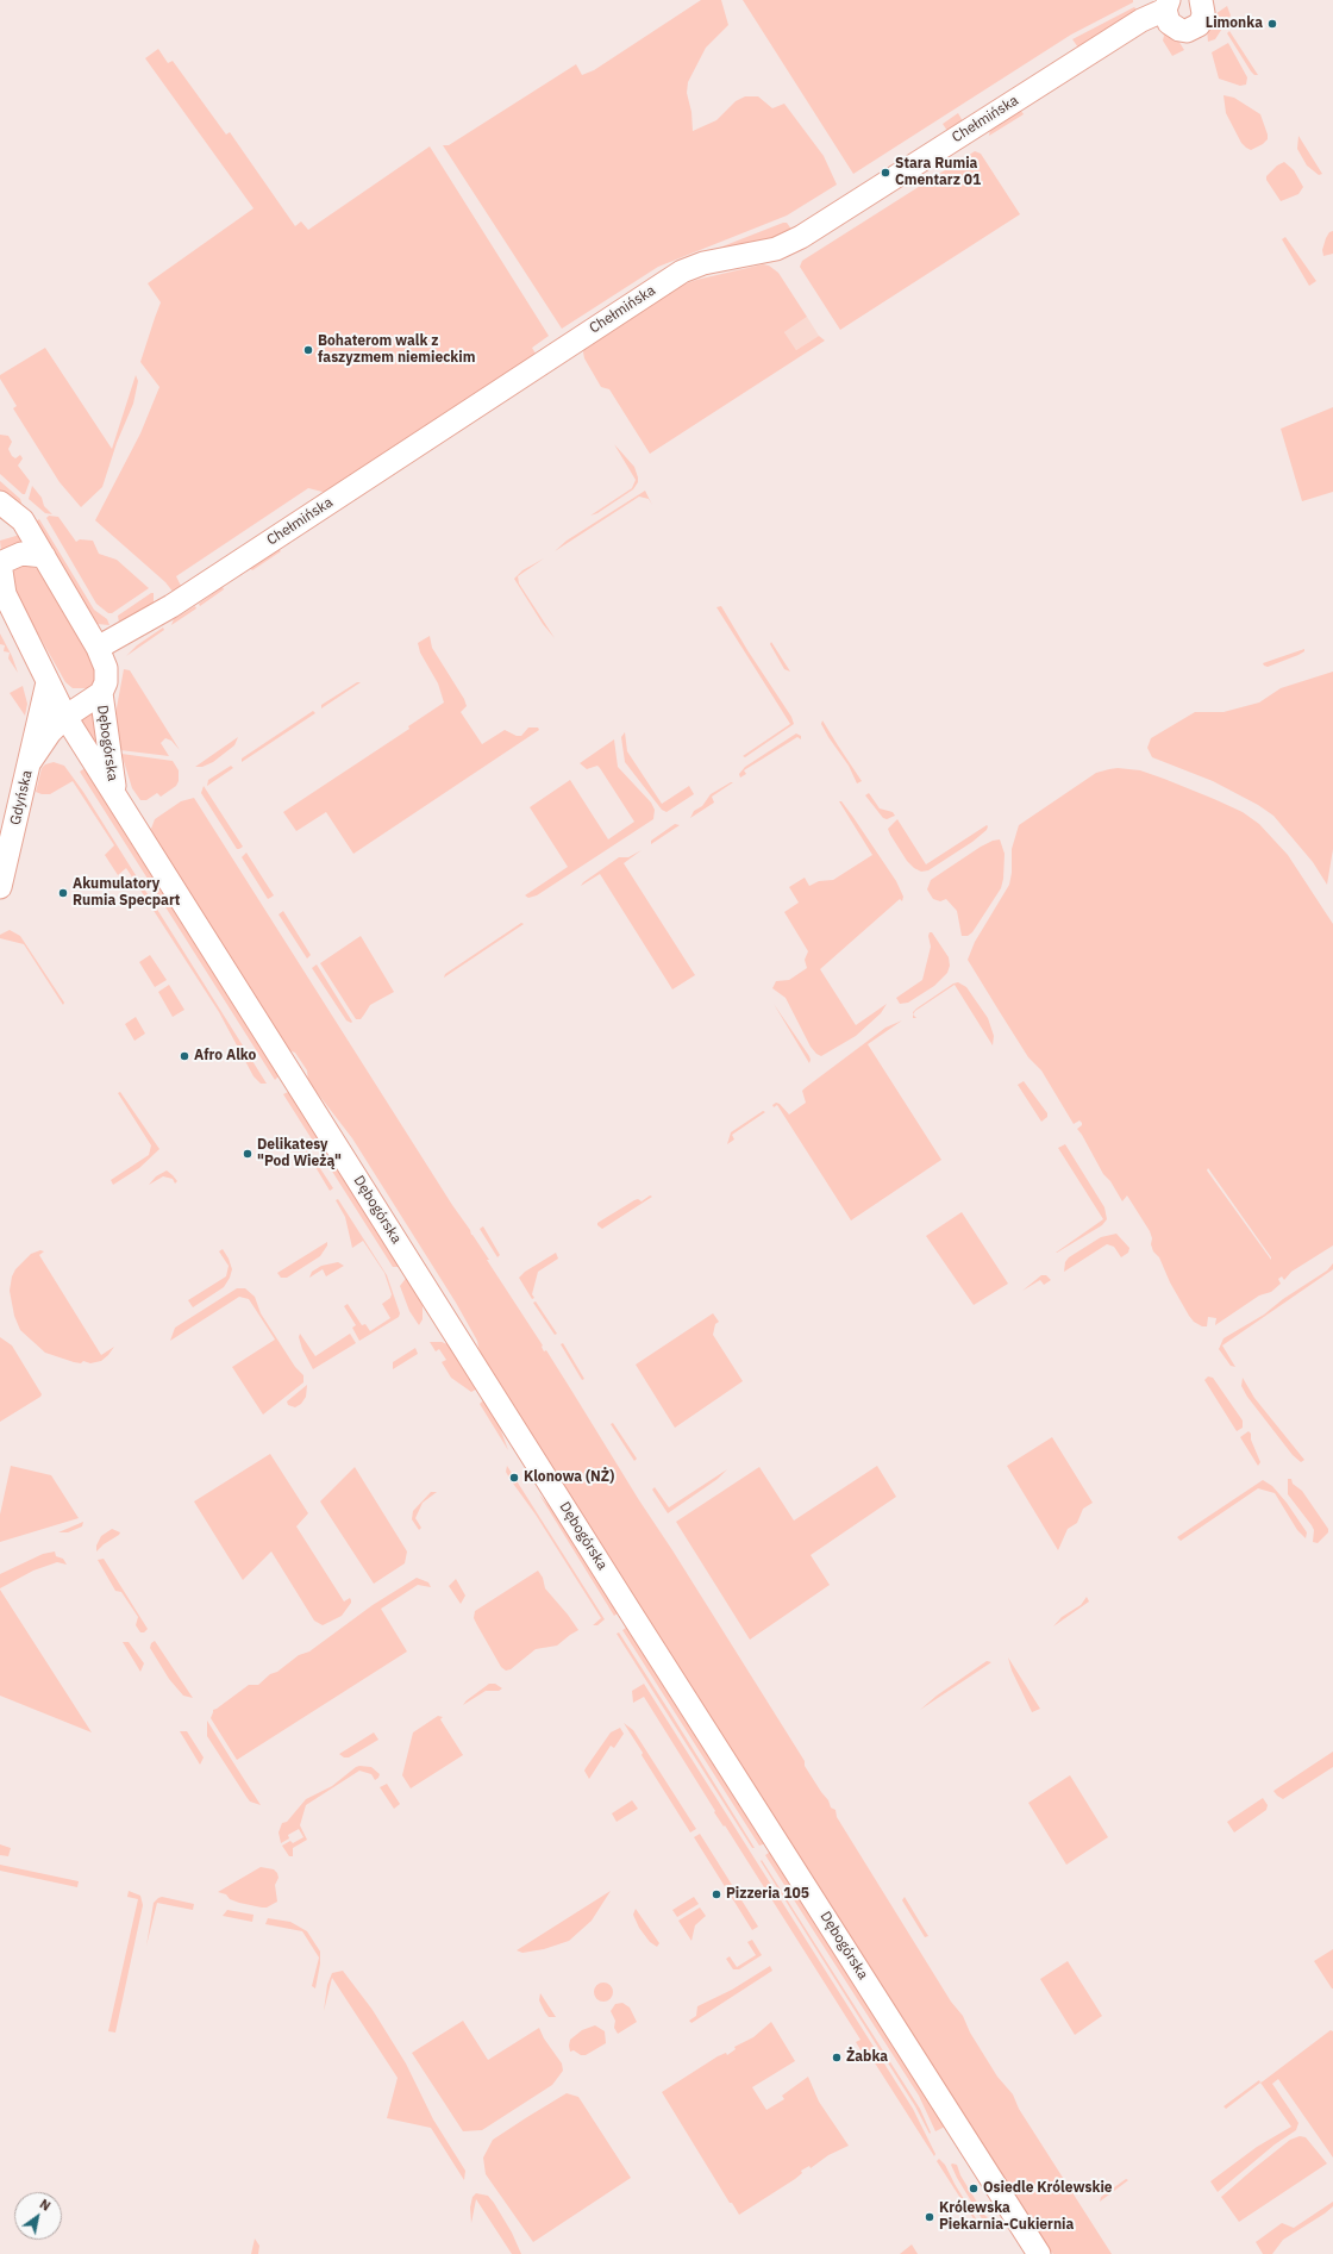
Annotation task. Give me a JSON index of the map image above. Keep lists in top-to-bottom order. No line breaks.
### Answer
{"streets":{"main road":["Chełmińska","Dębogórska","Gdyńska"]},"crossings":[["Dębogórska","Gdyńska"]],"places":["Limonka","Stara Rumia Cmentarz 01","Bohaterom walk z faszyzmem niemieckim","Akumulatory Rumia Specpart","Afro Alko","Delikatesy \"Pod Wieżą\"","Klonowa (NŻ)","Pizzeria 105","Żabka","Osiedle Królewskie","Królewska Piekarnia-Cukiernia"],"north":"top right"}
